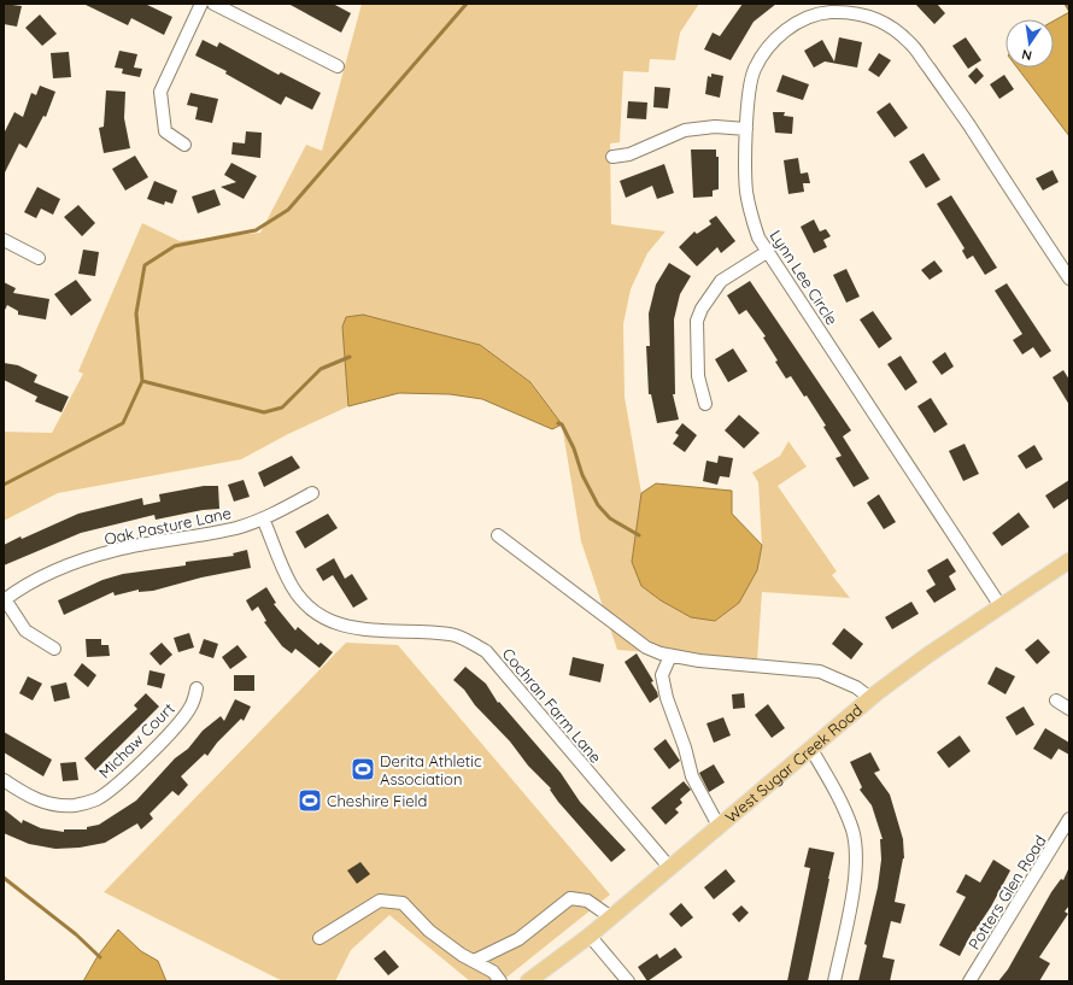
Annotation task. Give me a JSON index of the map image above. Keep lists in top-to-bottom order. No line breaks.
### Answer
{"streets":{"main road":["West Sugar Creek Road"],"street":["Lynn Lee Circle","Oak Pasture Lane","Cochran Farm Lane","Michaw Court","Potters Glen Road"]},"crossings":[["Lynn Lee Circle","West Sugar Creek Road"],["Oak Pasture Lane","Cochran Farm Lane"],["Cochran Farm Lane","West Sugar Creek Road"]],"places":{"sports":["Derita Athletic Association","Cheshire Field"]},"north":"bottom"}
